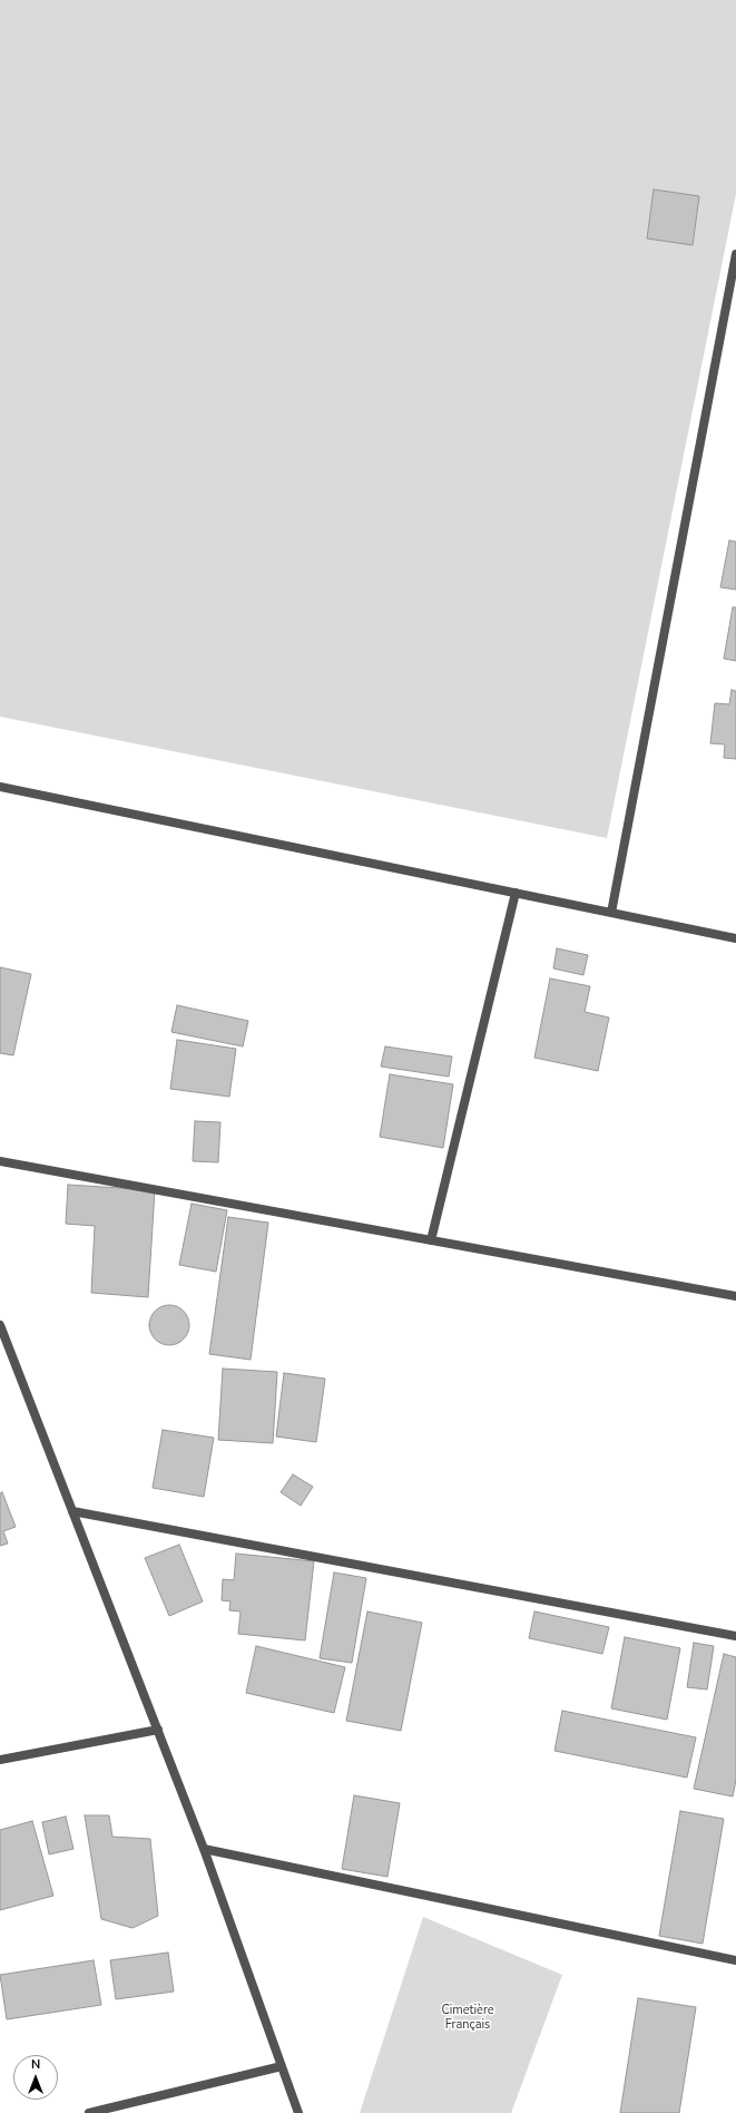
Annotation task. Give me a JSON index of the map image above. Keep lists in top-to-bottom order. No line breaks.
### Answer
{"parks":["Cimetière Français"],"north":"top"}
